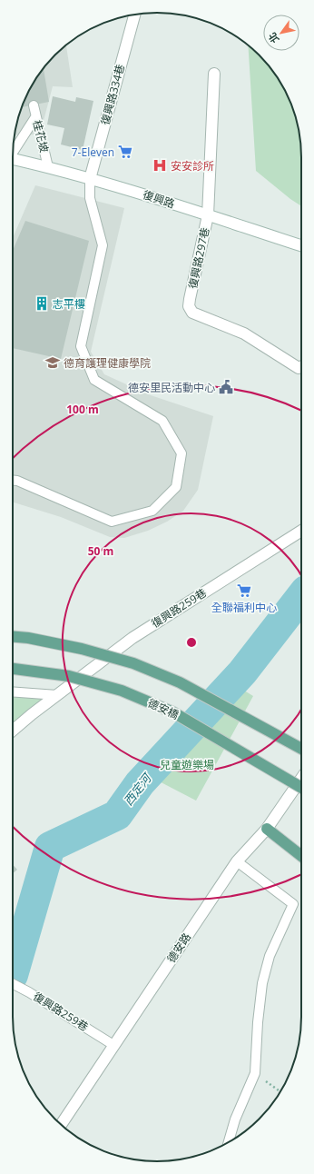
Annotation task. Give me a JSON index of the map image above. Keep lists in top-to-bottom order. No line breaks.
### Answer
{"streets":{"main road":["德安橋"],"street":["復興路334巷","復興路","復興路297巷","復興路259巷","德安路"],"lane":["桂花坡"]},"crossings":[["復興路334巷","復興路"],["桂花坡","復興路"],["復興路","復興路297巷"],["復興路259巷","德安路"]],"water":["西定河"],"parks":["兒童遊樂場"],"places":{"supermarket":["7-Eleven","全聯福利中心"],"hospital":["安安診所"],"building":["志平樓"],"school or university":["德育護理健康學院"],"public building":["德安里民活動中心"]},"north":"bottom left","rings":["100 m","50 m"]}
